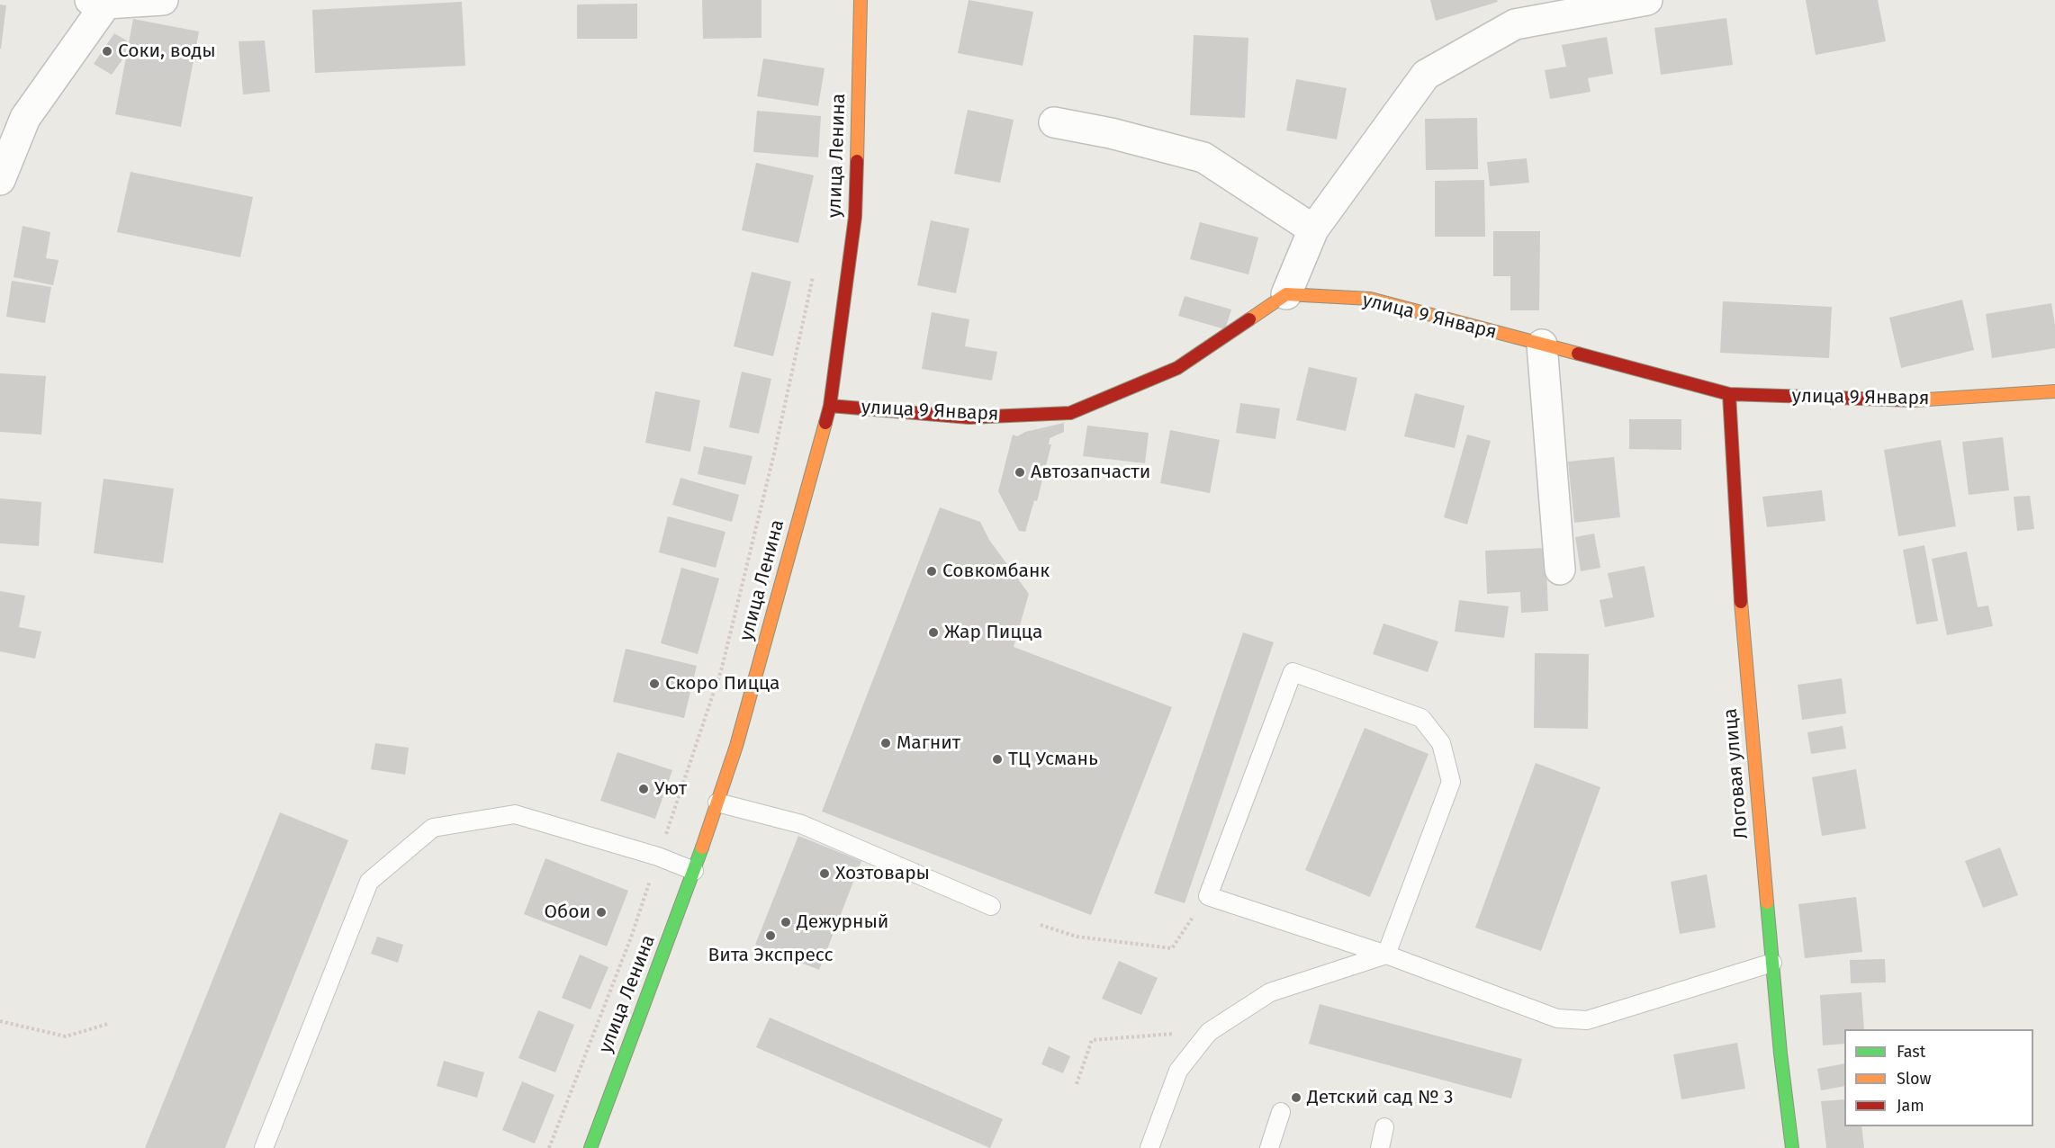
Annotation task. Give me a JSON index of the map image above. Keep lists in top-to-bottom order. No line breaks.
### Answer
{"streets":{"street":["улица Ленина","улица 9 Января","Логовая улица"]},"crossings":[["улица Ленина","улица 9 Января"],["улица 9 Января","Логовая улица"]],"places":["Соки, воды","Автозапчасти","Совкомбанк","Жар Пицца","Скоро Пицца","Магнит","ТЦ Усмань","Уют","Хозтовары","Обои","Дежурный","Вита Экспресс","Детский сад № 3"],"legend":["Fast","Slow","Jam"]}
